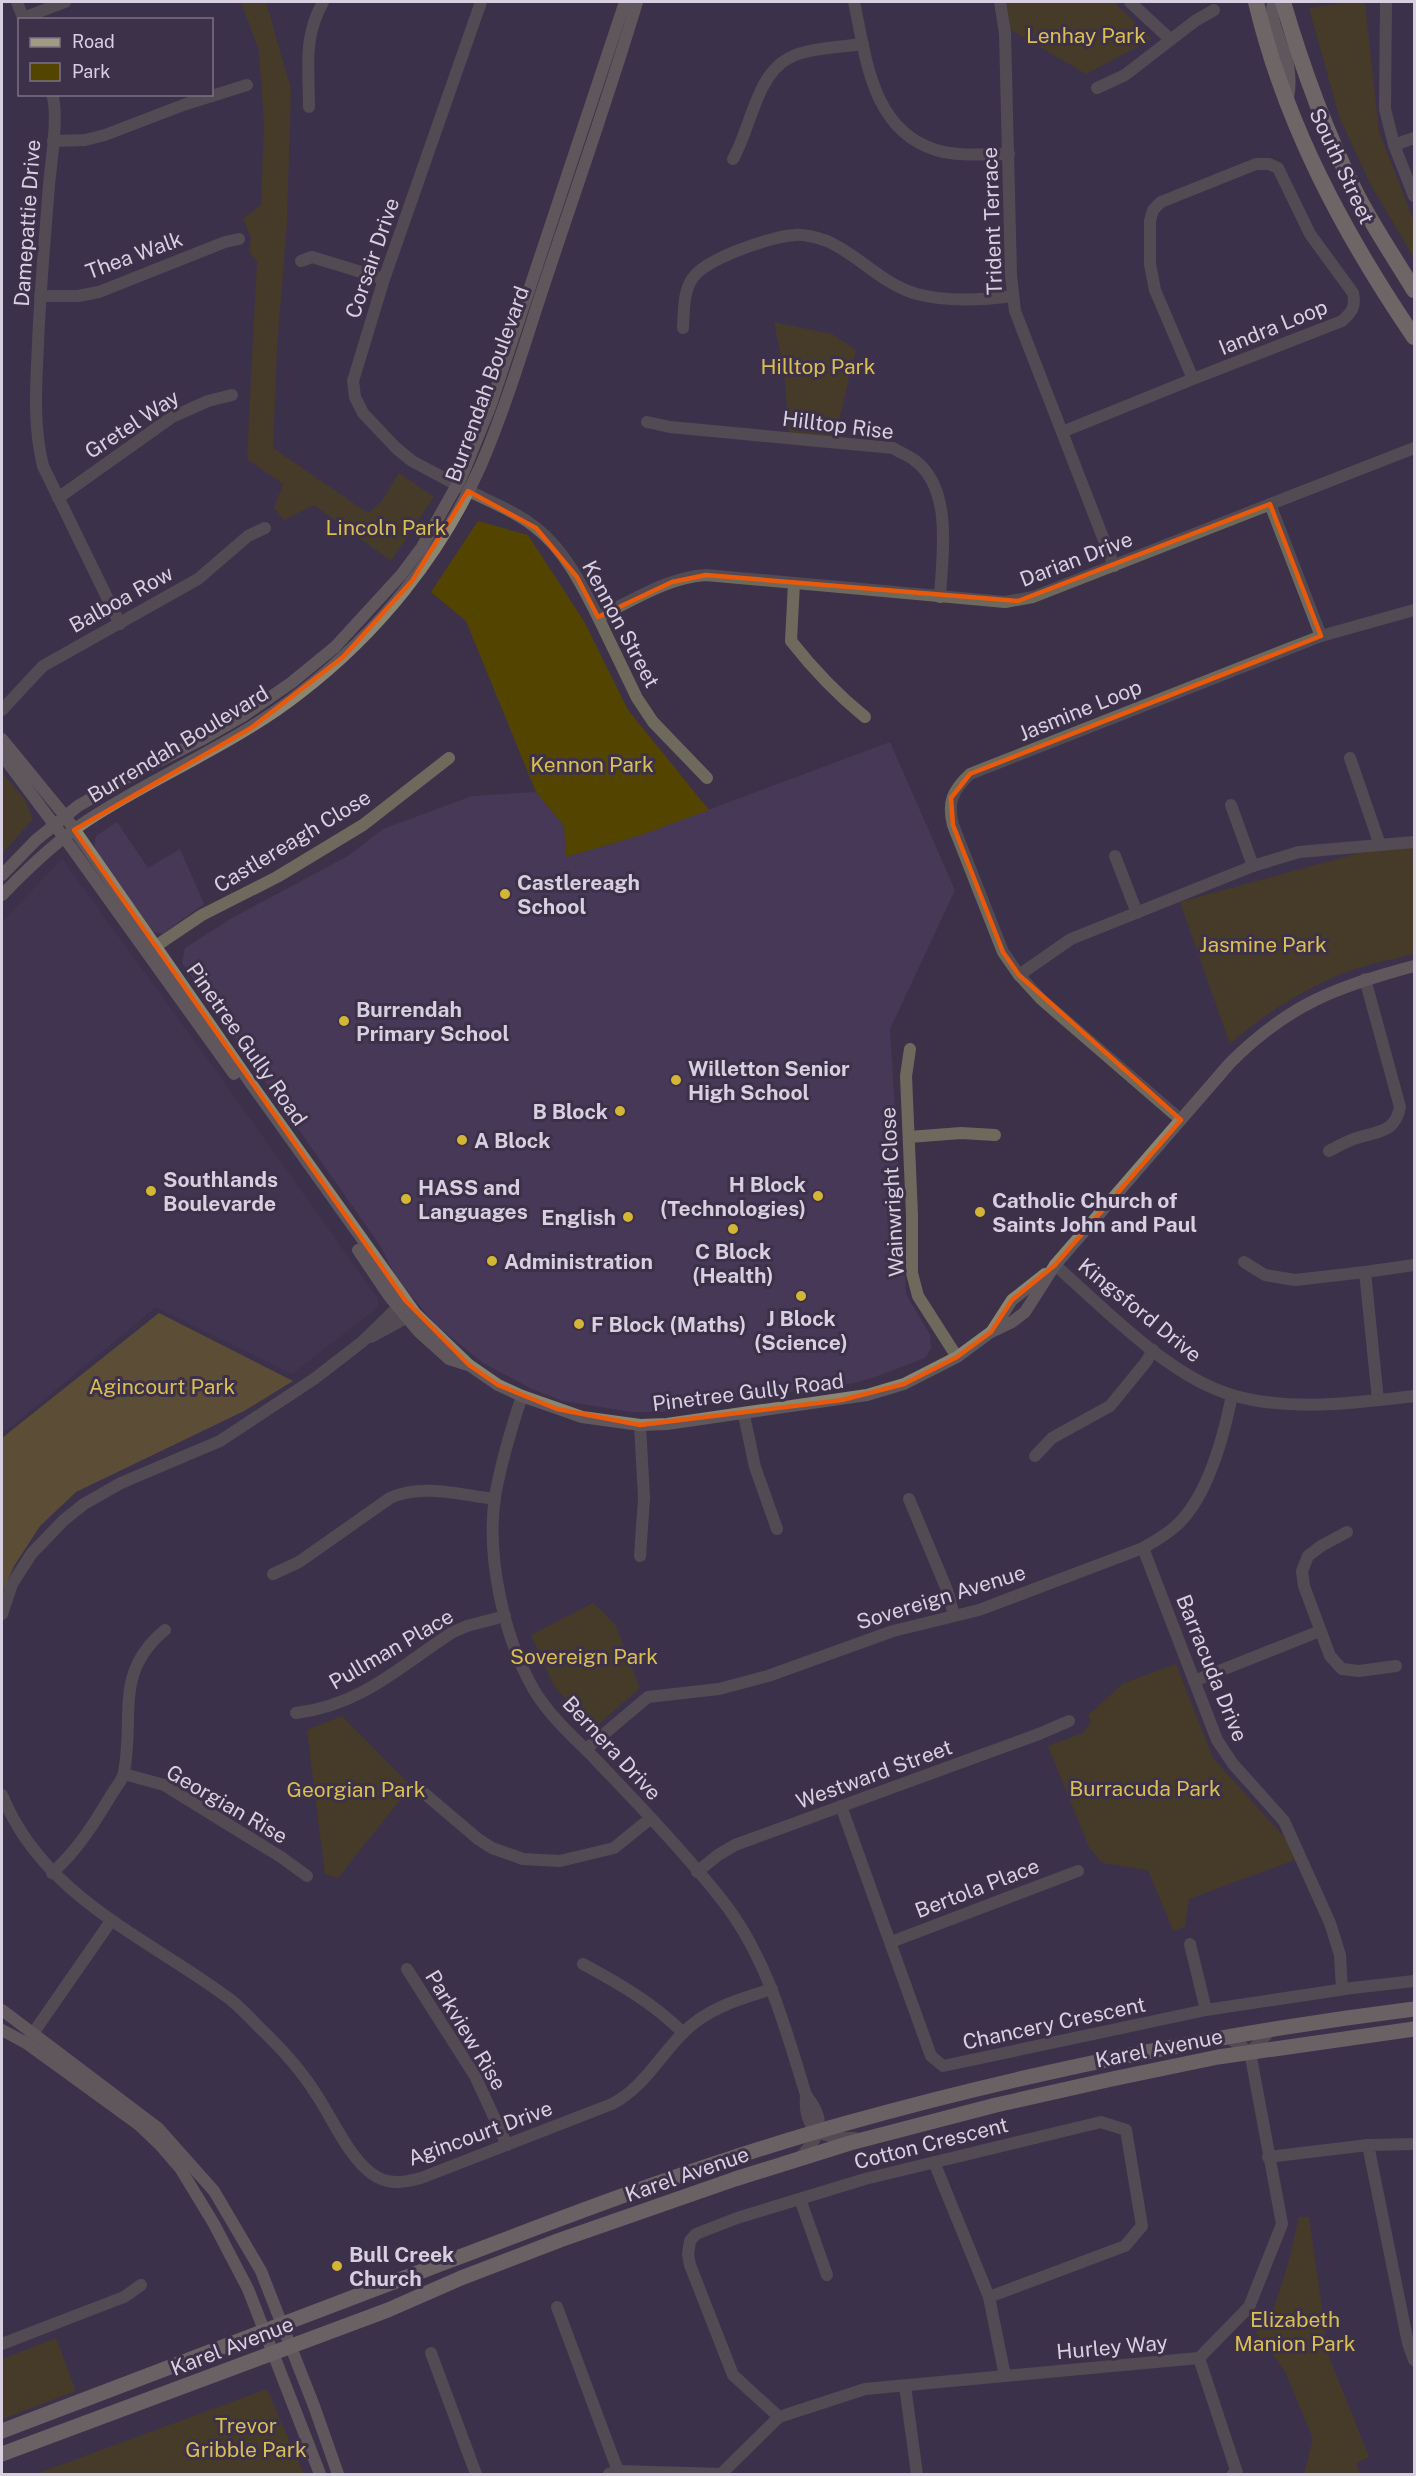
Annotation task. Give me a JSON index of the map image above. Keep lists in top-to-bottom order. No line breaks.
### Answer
{"streets":{"highway":["South Street"],"main road":["Burrendah Boulevard","Pinetree Gully Road","Karel Avenue"],"street":["Trident Terrace","Damepattie Drive","Thea Walk","Corsair Drive","Iandra Loop","Gretel Way","Hilltop Rise","Darian Drive","Balboa Row","Kennon Street","Jasmine Loop","Castlereagh Close","Wainwright Close","Kingsford Drive","Sovereign Avenue","Pullman Place","Barracuda Drive","Bernera Drive","Westward Street","Georgian Rise","Bertola Place","Chancery Crescent","Parkview Rise","Agincourt Drive","Cotton Crescent","Hurley Way"]},"crossings":[["Trident Terrace","Iandra Loop"],["Trident Terrace","Darian Drive"],["Damepattie Drive","Thea Walk"],["Damepattie Drive","Gretel Way"],["Damepattie Drive","Balboa Row"],["Corsair Drive","Burrendah Boulevard"],["Corsair Drive","Kennon Street"],["Burrendah Boulevard","Kennon Street"],["Burrendah Boulevard","Pinetree Gully Road"],["Hilltop Rise","Darian Drive"],["Darian Drive","Kennon Street"],["Jasmine Loop","Pinetree Gully Road"],["Castlereagh Close","Pinetree Gully Road"],["Pinetree Gully Road","Wainwright Close"],["Pinetree Gully Road","Kingsford Drive"],["Pinetree Gully Road","Bernera Drive"],["Kingsford Drive","Sovereign Avenue"],["Sovereign Avenue","Barracuda Drive"],["Sovereign Avenue","Bernera Drive"],["Pullman Place","Bernera Drive"],["Barracuda Drive","Chancery Crescent"],["Bernera Drive","Westward Street"],["Bernera Drive","Karel Avenue"],["Bernera Drive","Agincourt Drive"],["Westward Street","Chancery Crescent"],["Bertola Place","Chancery Crescent"],["Parkview Rise","Agincourt Drive"],["Karel Avenue","Hurley Way"],["Cotton Crescent","Hurley Way"]],"parks":["Lenhay Park","Hilltop Park","Lincoln Park","Kennon Park","Jasmine Park","Agincourt Park","Sovereign Park","Burracuda Park","Georgian Park","Elizabeth Manion Park","Trevor Gribble Park"],"places":["Castlereagh School","Burrendah Primary School","Willetton Senior High School","B Block","A Block","Southlands Boulevarde","H Block (Technologies)","HASS and Languages","Catholic Church of Saints John and Paul","English","C Block (Health)","Administration","J Block (Science)","F Block (Maths)","Bull Creek Church"],"legend":["Road","Park"]}
